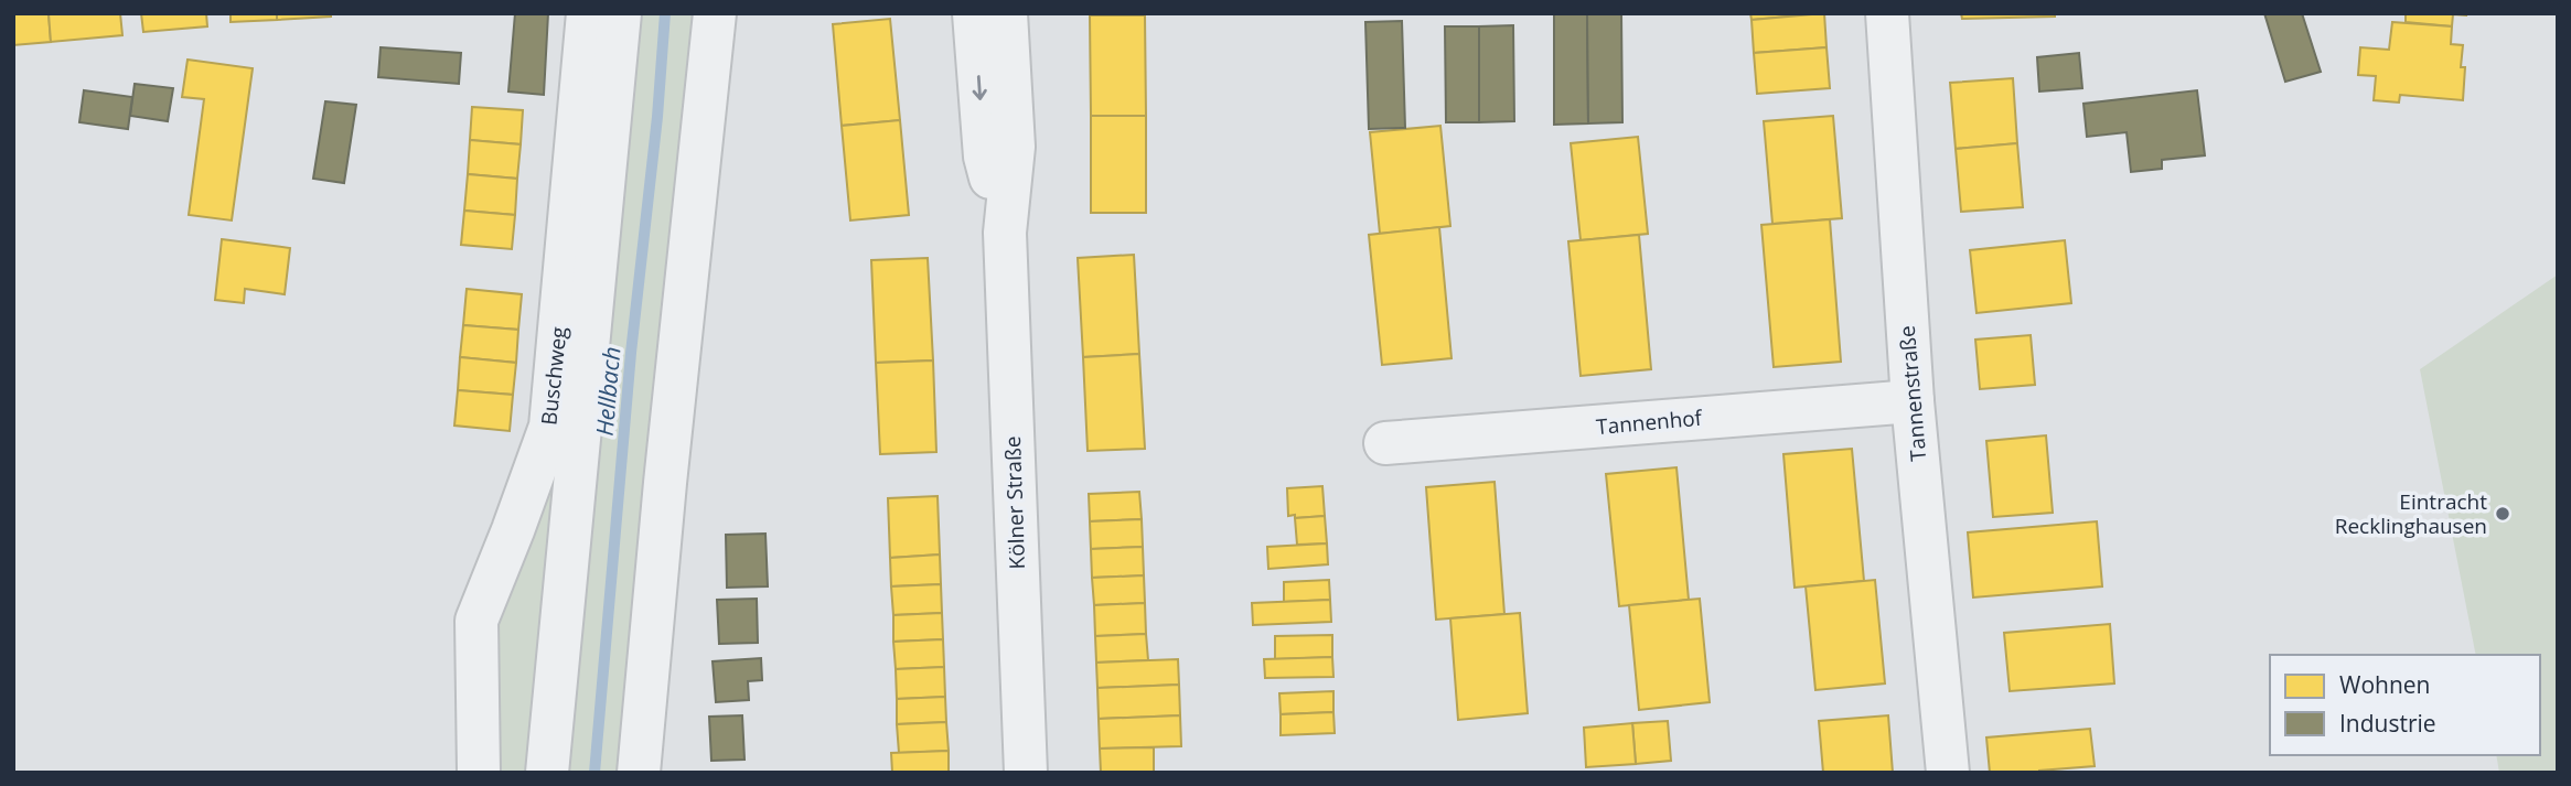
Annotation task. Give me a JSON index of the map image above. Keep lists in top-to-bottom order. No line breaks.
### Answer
{"streets":{"street":["Buschweg","Tannenstraße","Tannenhof","Kölner Straße"]},"crossings":[["Tannenstraße","Tannenhof"]],"water":["Hellbach"],"places":["Eintracht Recklinghausen"],"legend":["Wohnen","Industrie"]}
